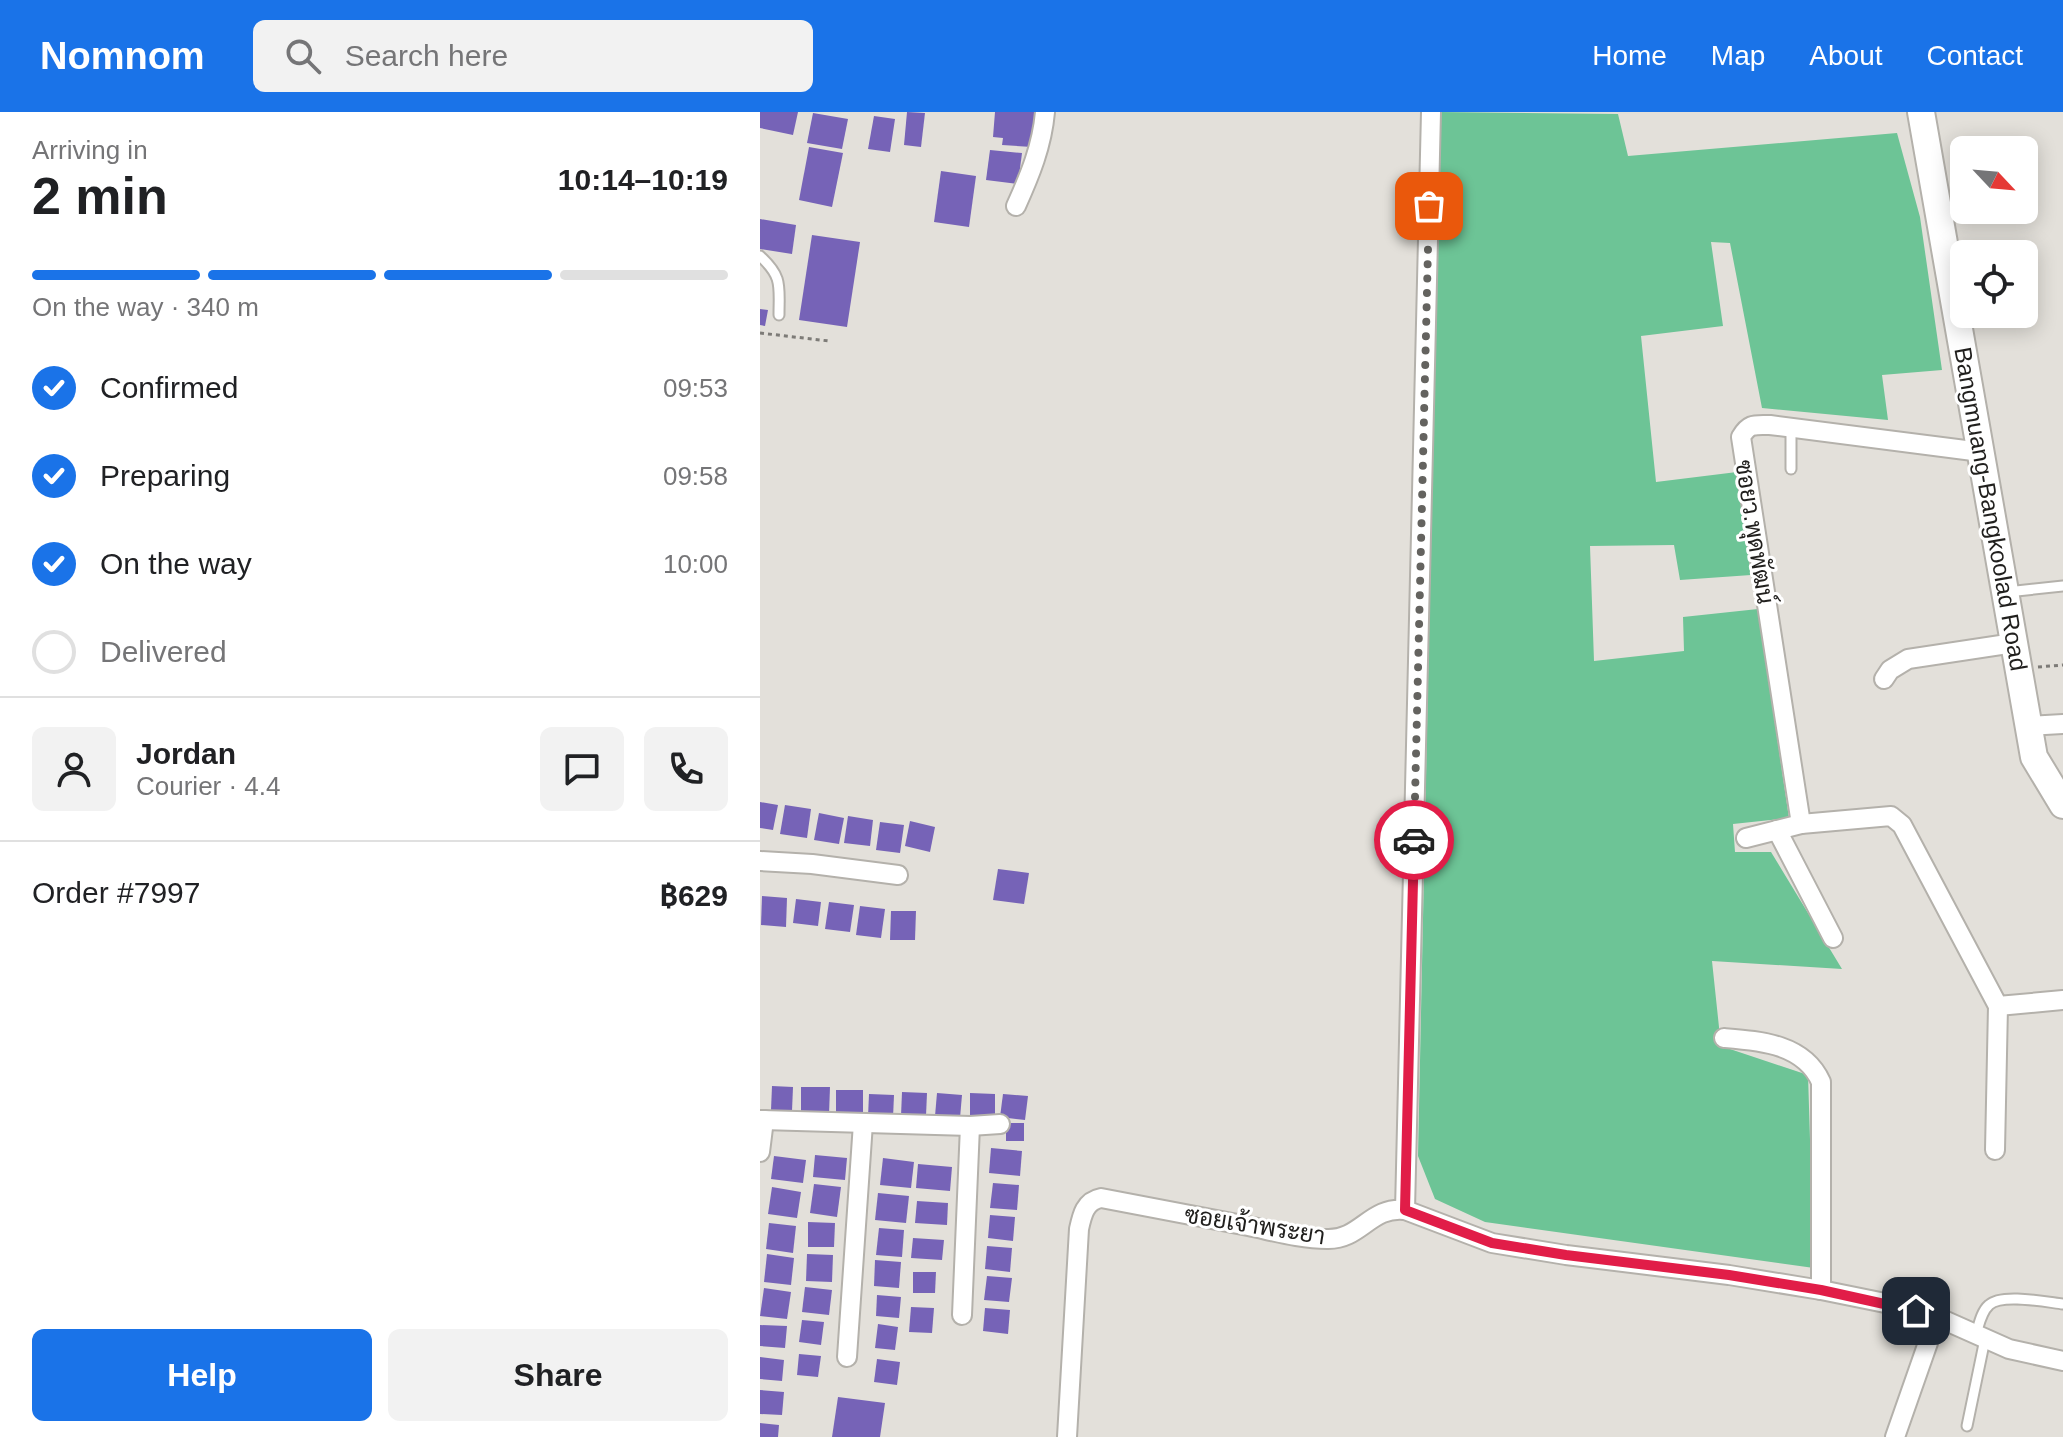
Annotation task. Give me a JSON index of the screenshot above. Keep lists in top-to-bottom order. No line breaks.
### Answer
{"streets":{"street":["Bangmuang-Bangkoolad Road","ซอยว.พุดพัฒน์","ซอยเจ้าพระยา"]},"crossings":[["Bangmuang-Bangkoolad Road","ซอยว.พุดพัฒน์"]],"north":"bottom right","page":{"header":"Nomnom","search":"Search here","nav":["Home","Map","About","Contact"],"heading":["2 min","Arriving in","10:14–10:19"],"panel":["Jordan","Courier · 4.4","Order #7997","฿629"],"bar":"On the way · 340 m","list":[["Confirmed","09:53"],["Preparing","09:58"],["On the way","10:00"],"Delivered"],"buttons":["Help","Share"]}}
